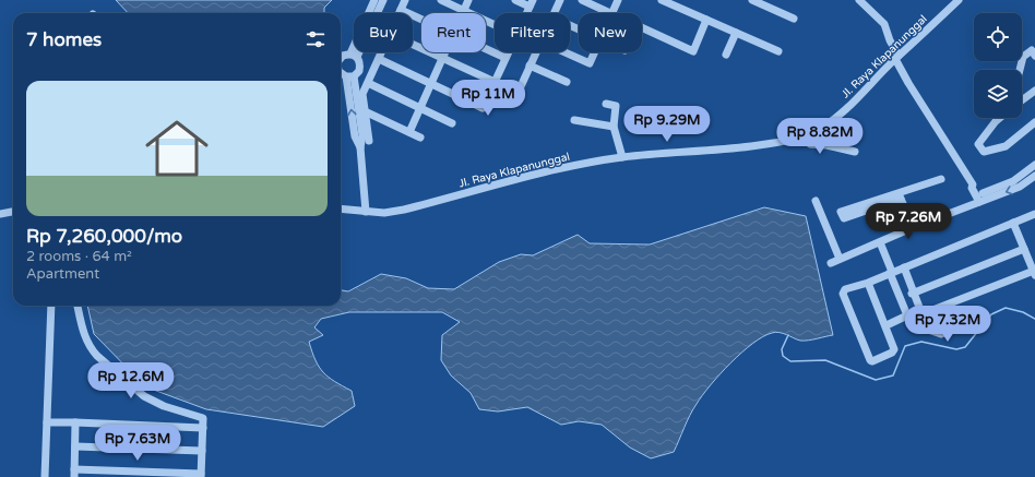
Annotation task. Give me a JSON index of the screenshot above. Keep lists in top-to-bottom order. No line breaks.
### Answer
{"streets":{"street":["Jl. Raya Klapanunggal"]},"page":{"chip":["Buy","Rent","Filters","New"],"heading":"7 homes","list":[{"name":"Rp 7,260,000/mo","note":"2 rooms · 64 m² · Apartment"}],"price":["Rp 11M","Rp 9.29M","Rp 8.82M","Rp 7.26M","Rp 7.32M","Rp 12.6M","Rp 7.63M"]}}
